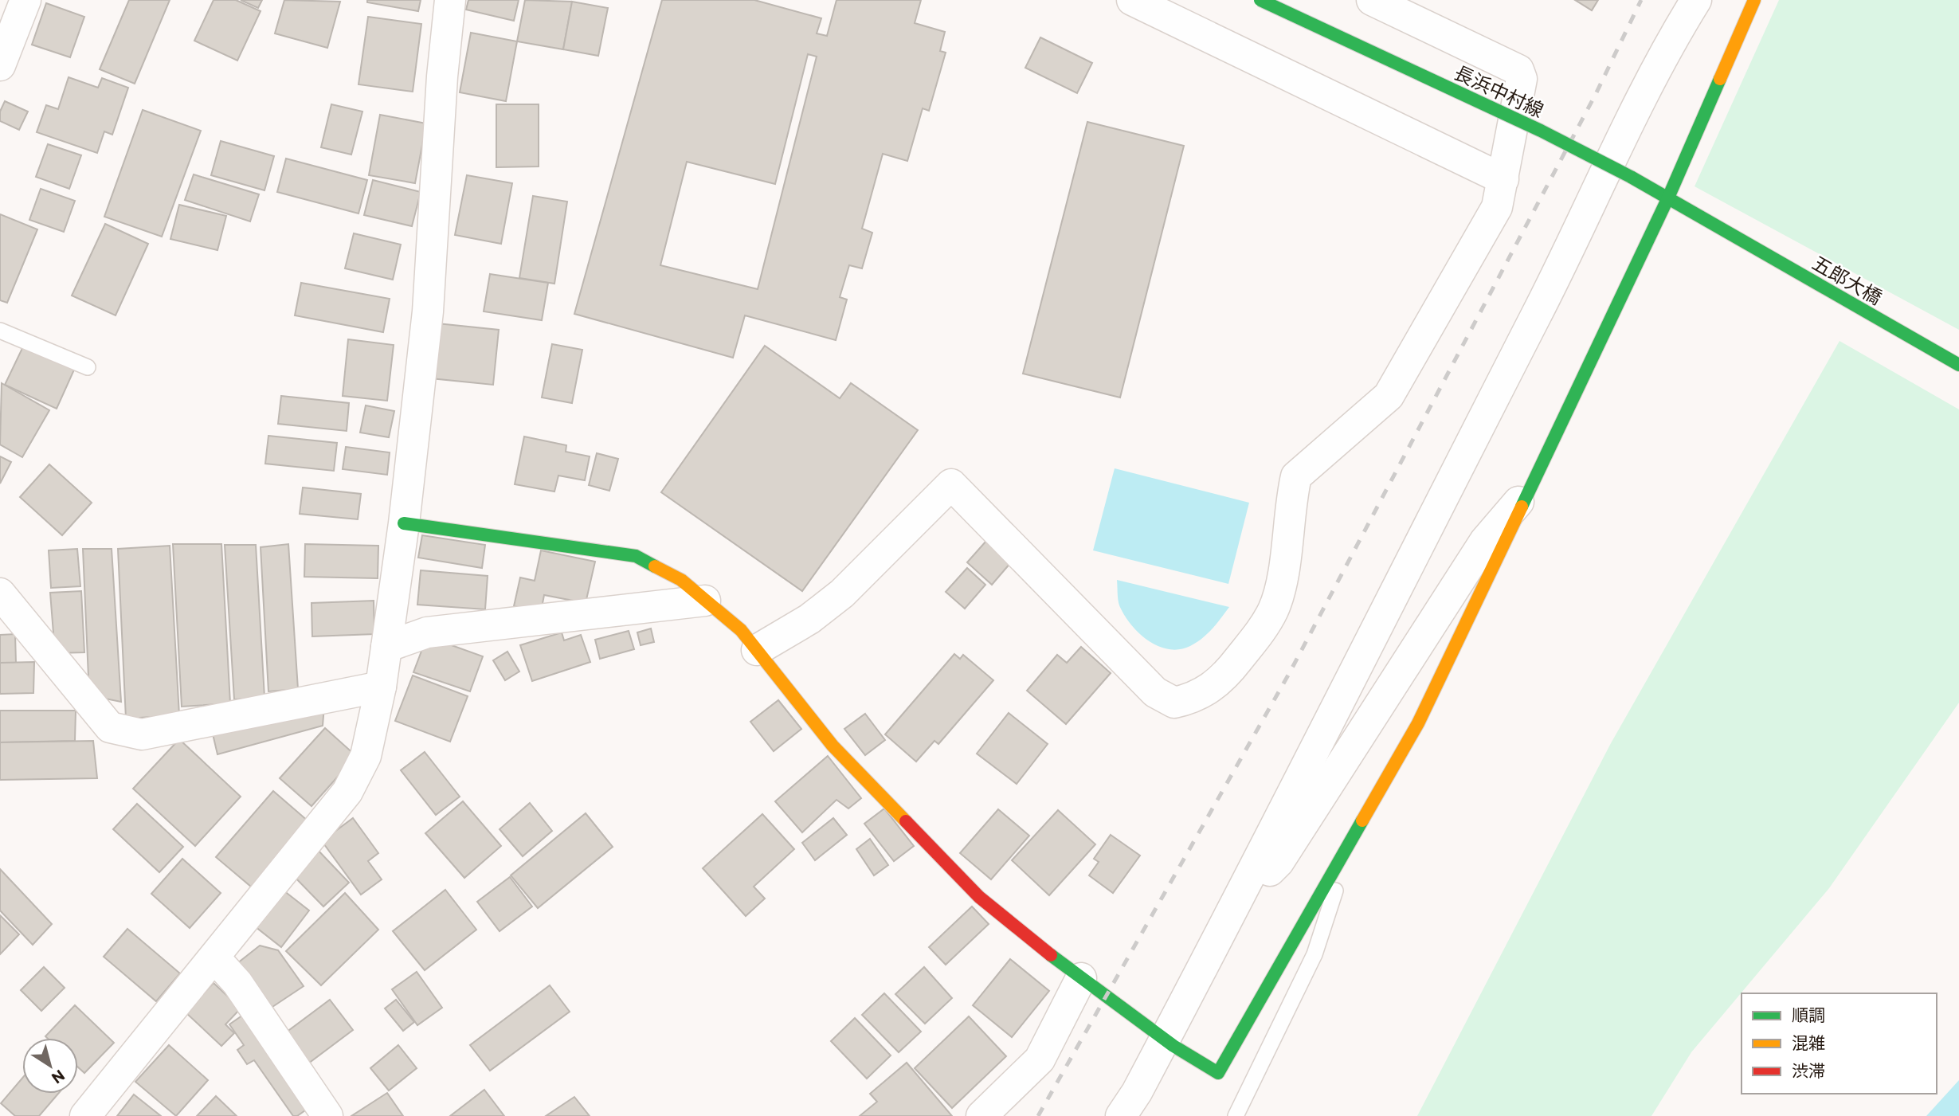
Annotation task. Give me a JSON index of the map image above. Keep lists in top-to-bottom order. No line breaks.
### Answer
{"streets":{"street":["長浜中村線","五郎大橋"]},"crossings":[["長浜中村線","五郎大橋"]],"legend":["順調","混雑","渋滞"],"north":"bottom right"}
